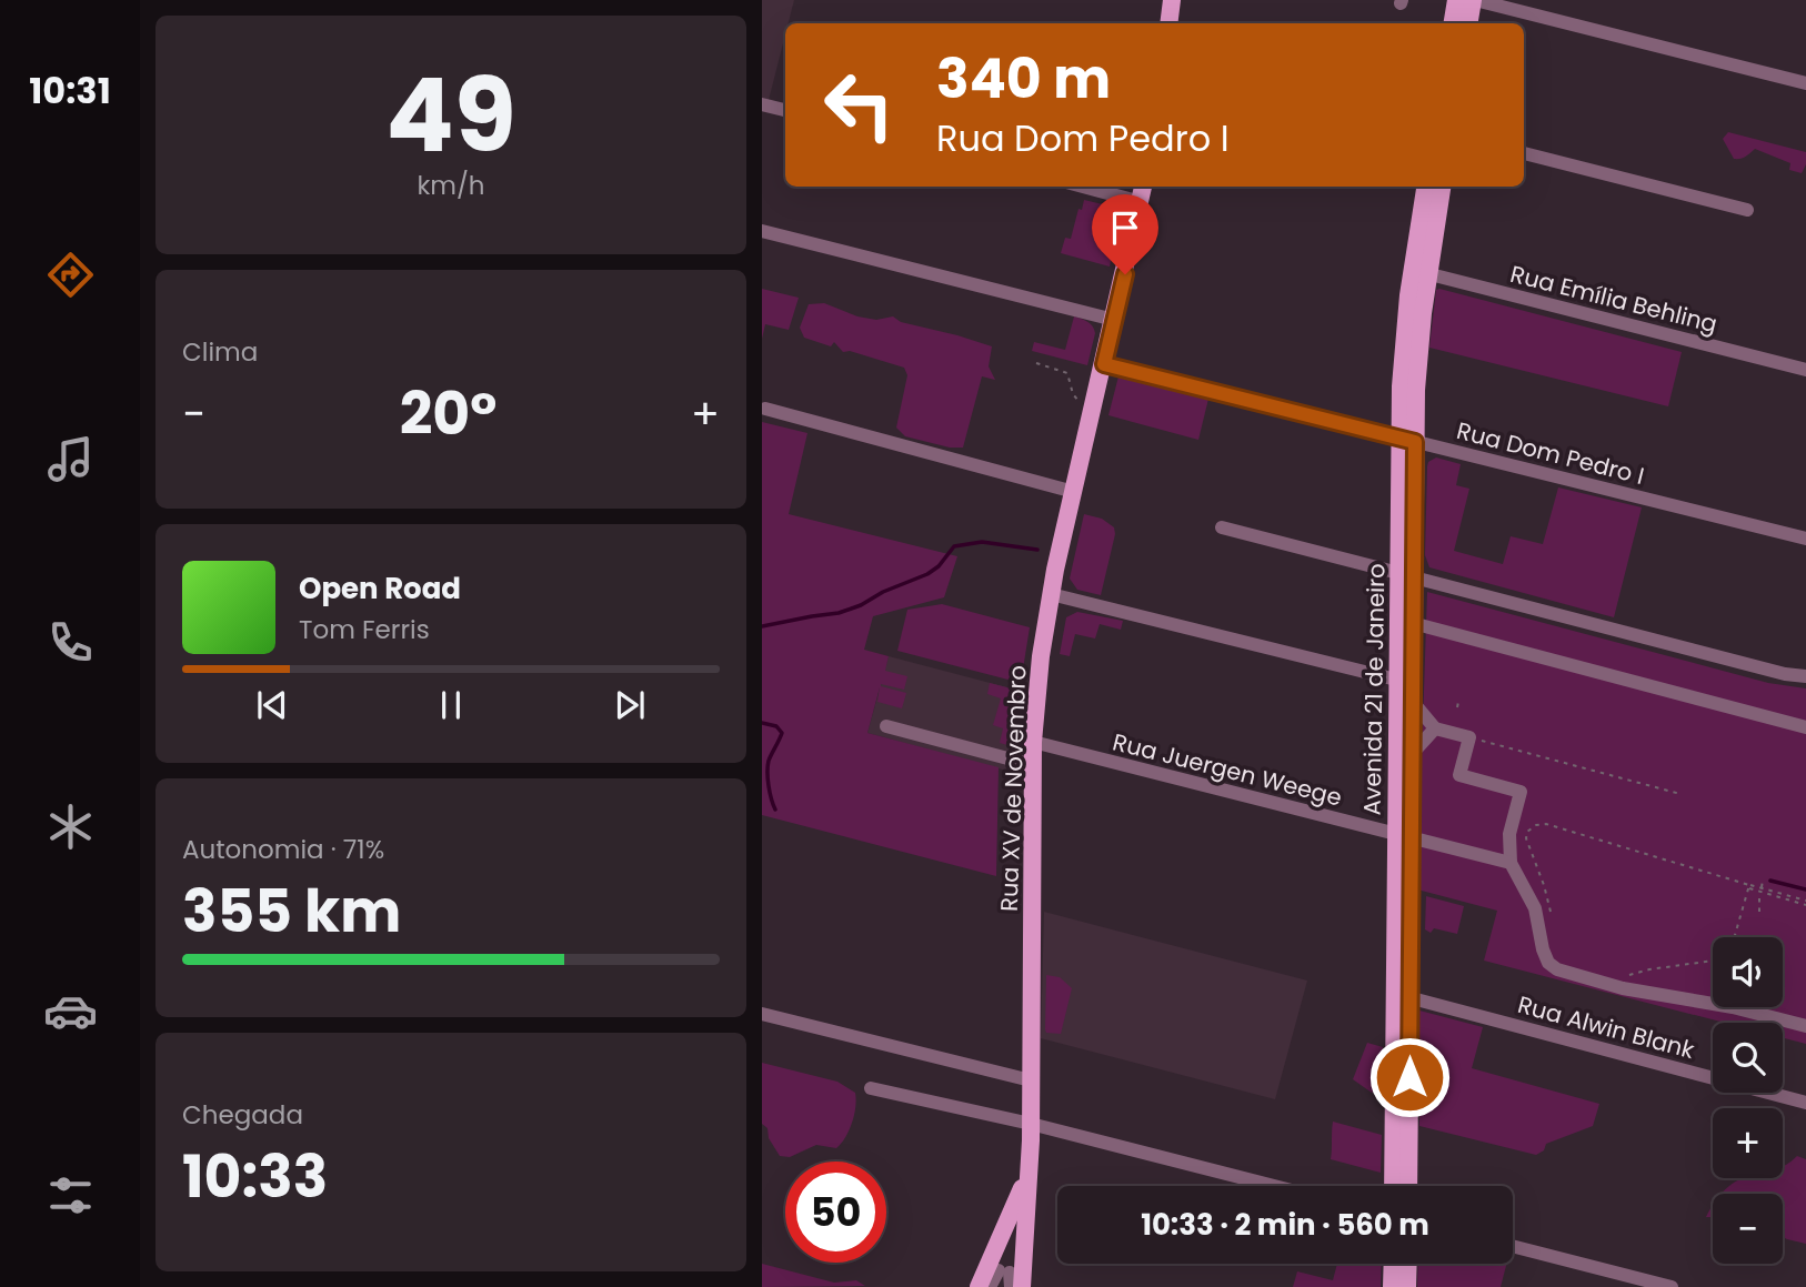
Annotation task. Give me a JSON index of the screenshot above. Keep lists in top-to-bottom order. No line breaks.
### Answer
{"streets":{"main road":["Avenida 21 de Janeiro","Rua XV de Novembro"],"street":["Rua Emília Behling","Rua Dom Pedro I","Rua Juergen Weege","Rua Alwin Blank"]},"crossings":[["Rua Emília Behling","Avenida 21 de Janeiro"],["Rua Dom Pedro I","Avenida 21 de Janeiro"],["Rua Dom Pedro I","Rua XV de Novembro"],["Avenida 21 de Janeiro","Rua Juergen Weege"],["Avenida 21 de Janeiro","Rua Alwin Blank"],["Rua Juergen Weege","Rua XV de Novembro"]],"page":{"tabs":"10:31","tile":[["49","km/h"],"Clima",["Autonomia · 71%","355 km"],["Chegada","10:33"]],"turn":["340 m","Rua Dom Pedro I"],"heat":["−","20°","+"],"song":["Open Road","Tom Ferris"],"map_buttons":["+","−"],"limit":"50","trip":"10:33 · 2 min · 560 m"}}
